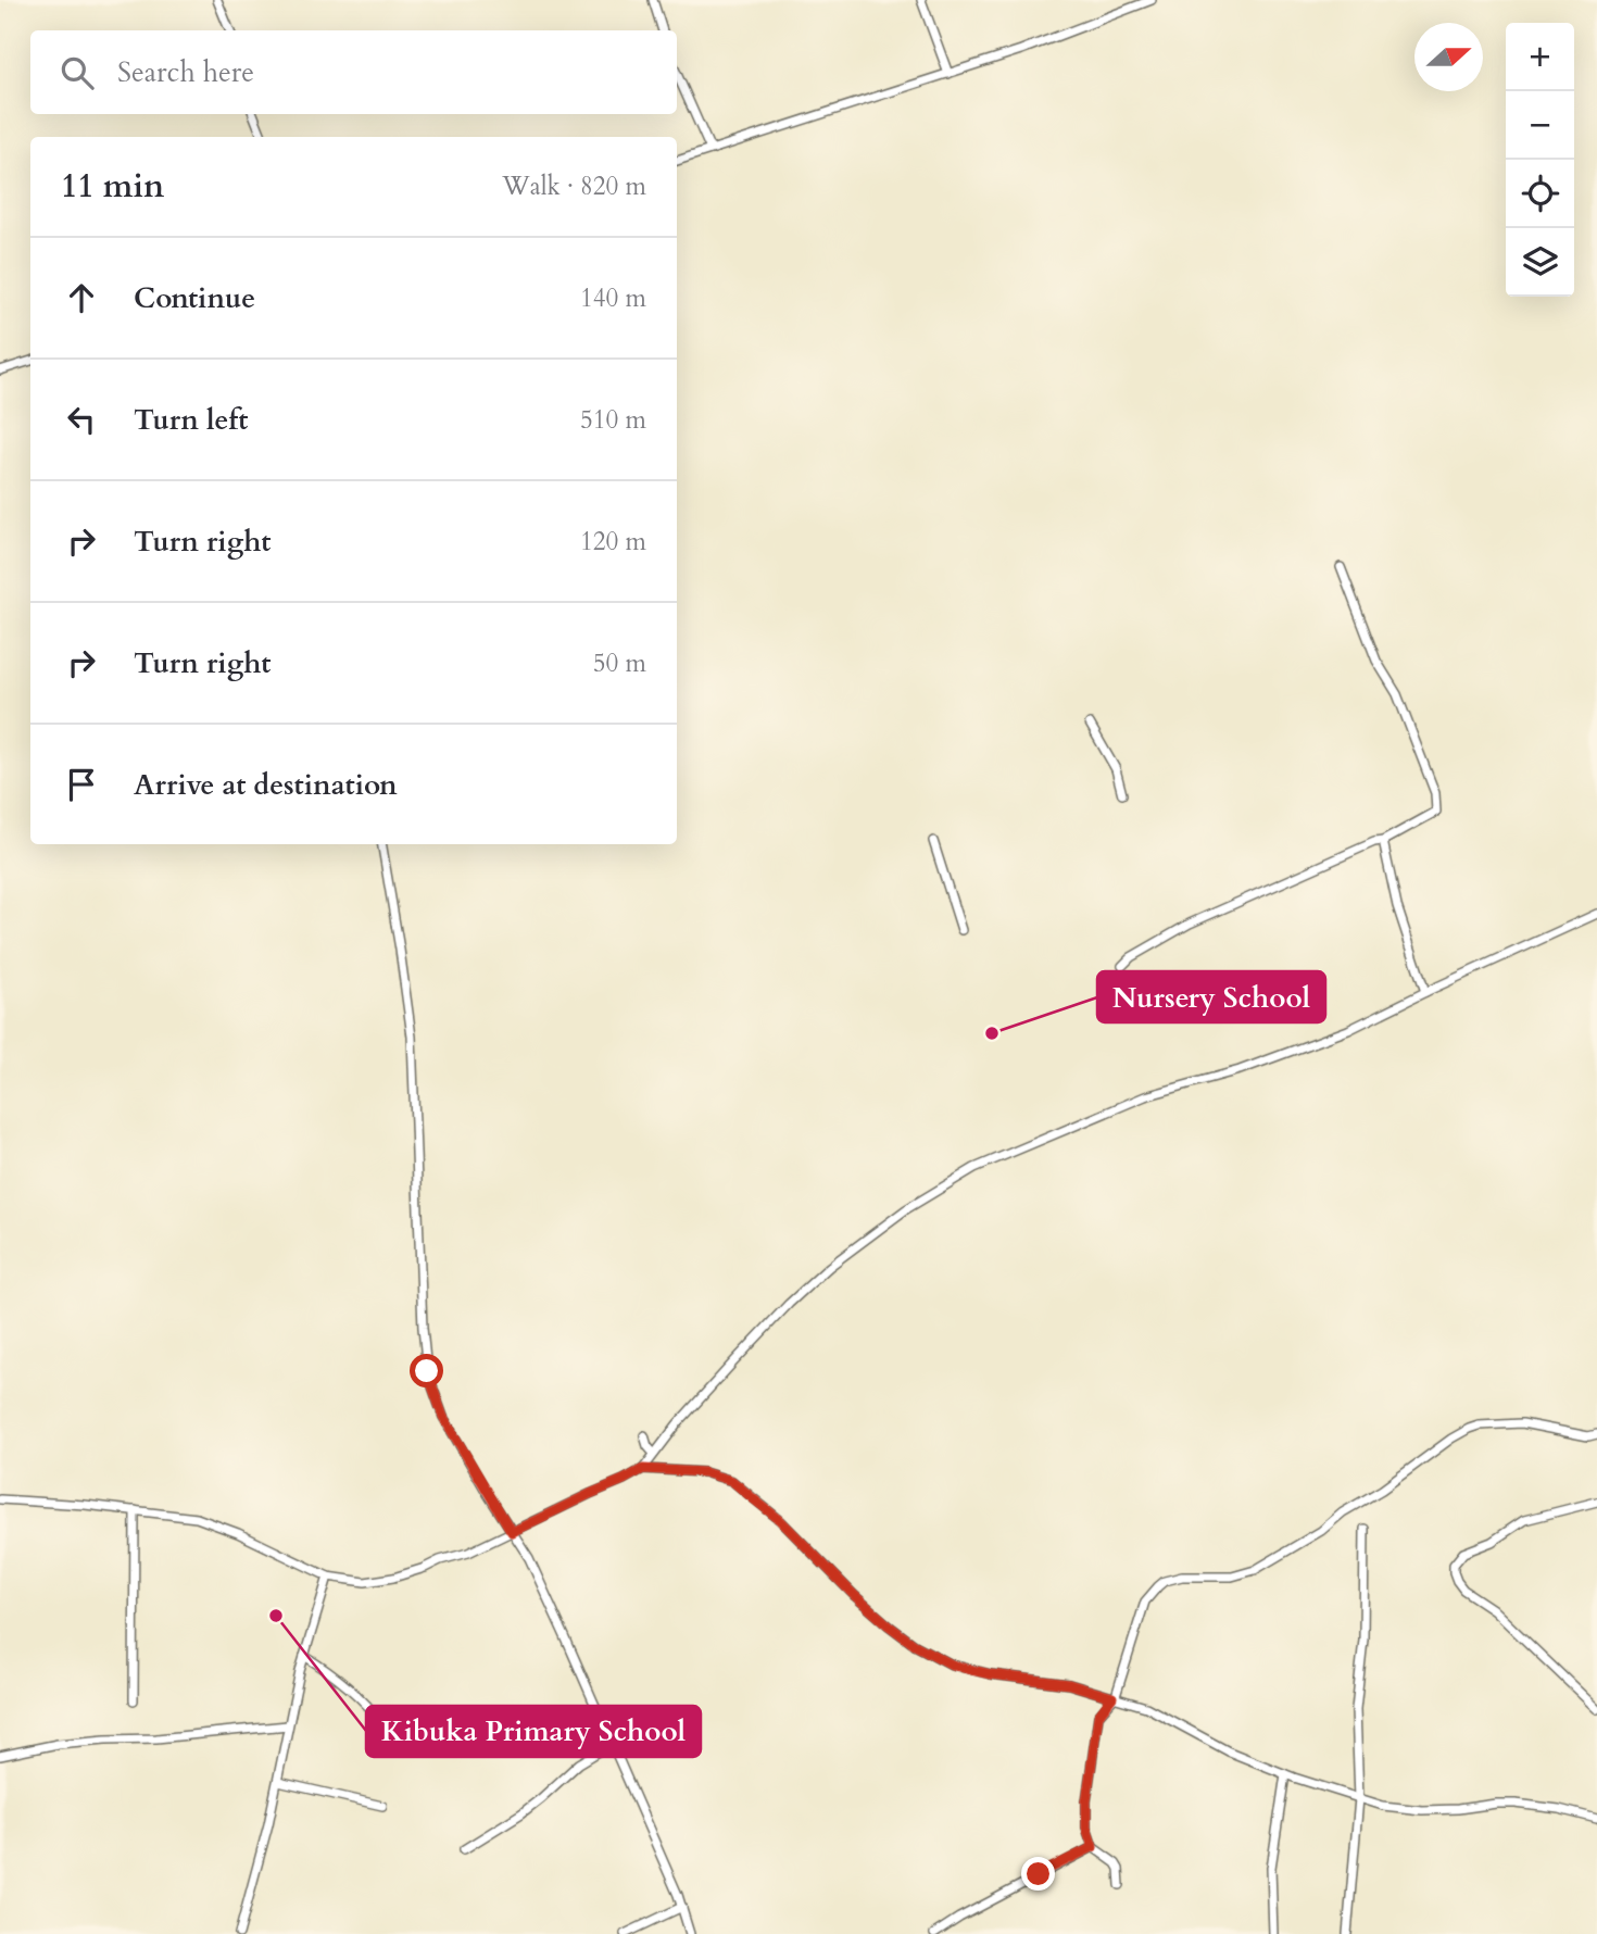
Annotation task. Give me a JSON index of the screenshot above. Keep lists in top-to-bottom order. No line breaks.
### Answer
{"places":["Nursery School","Kibuka Primary School"],"north":"right","page":{"map_buttons":["+","−"],"search":"Search here","heading":["11 min","Walk · 820 m"],"list":[["Continue","140 m"],["Turn left","510 m"],["Turn right","120 m"],["Turn right","50 m"],"Arrive at destination"]}}
